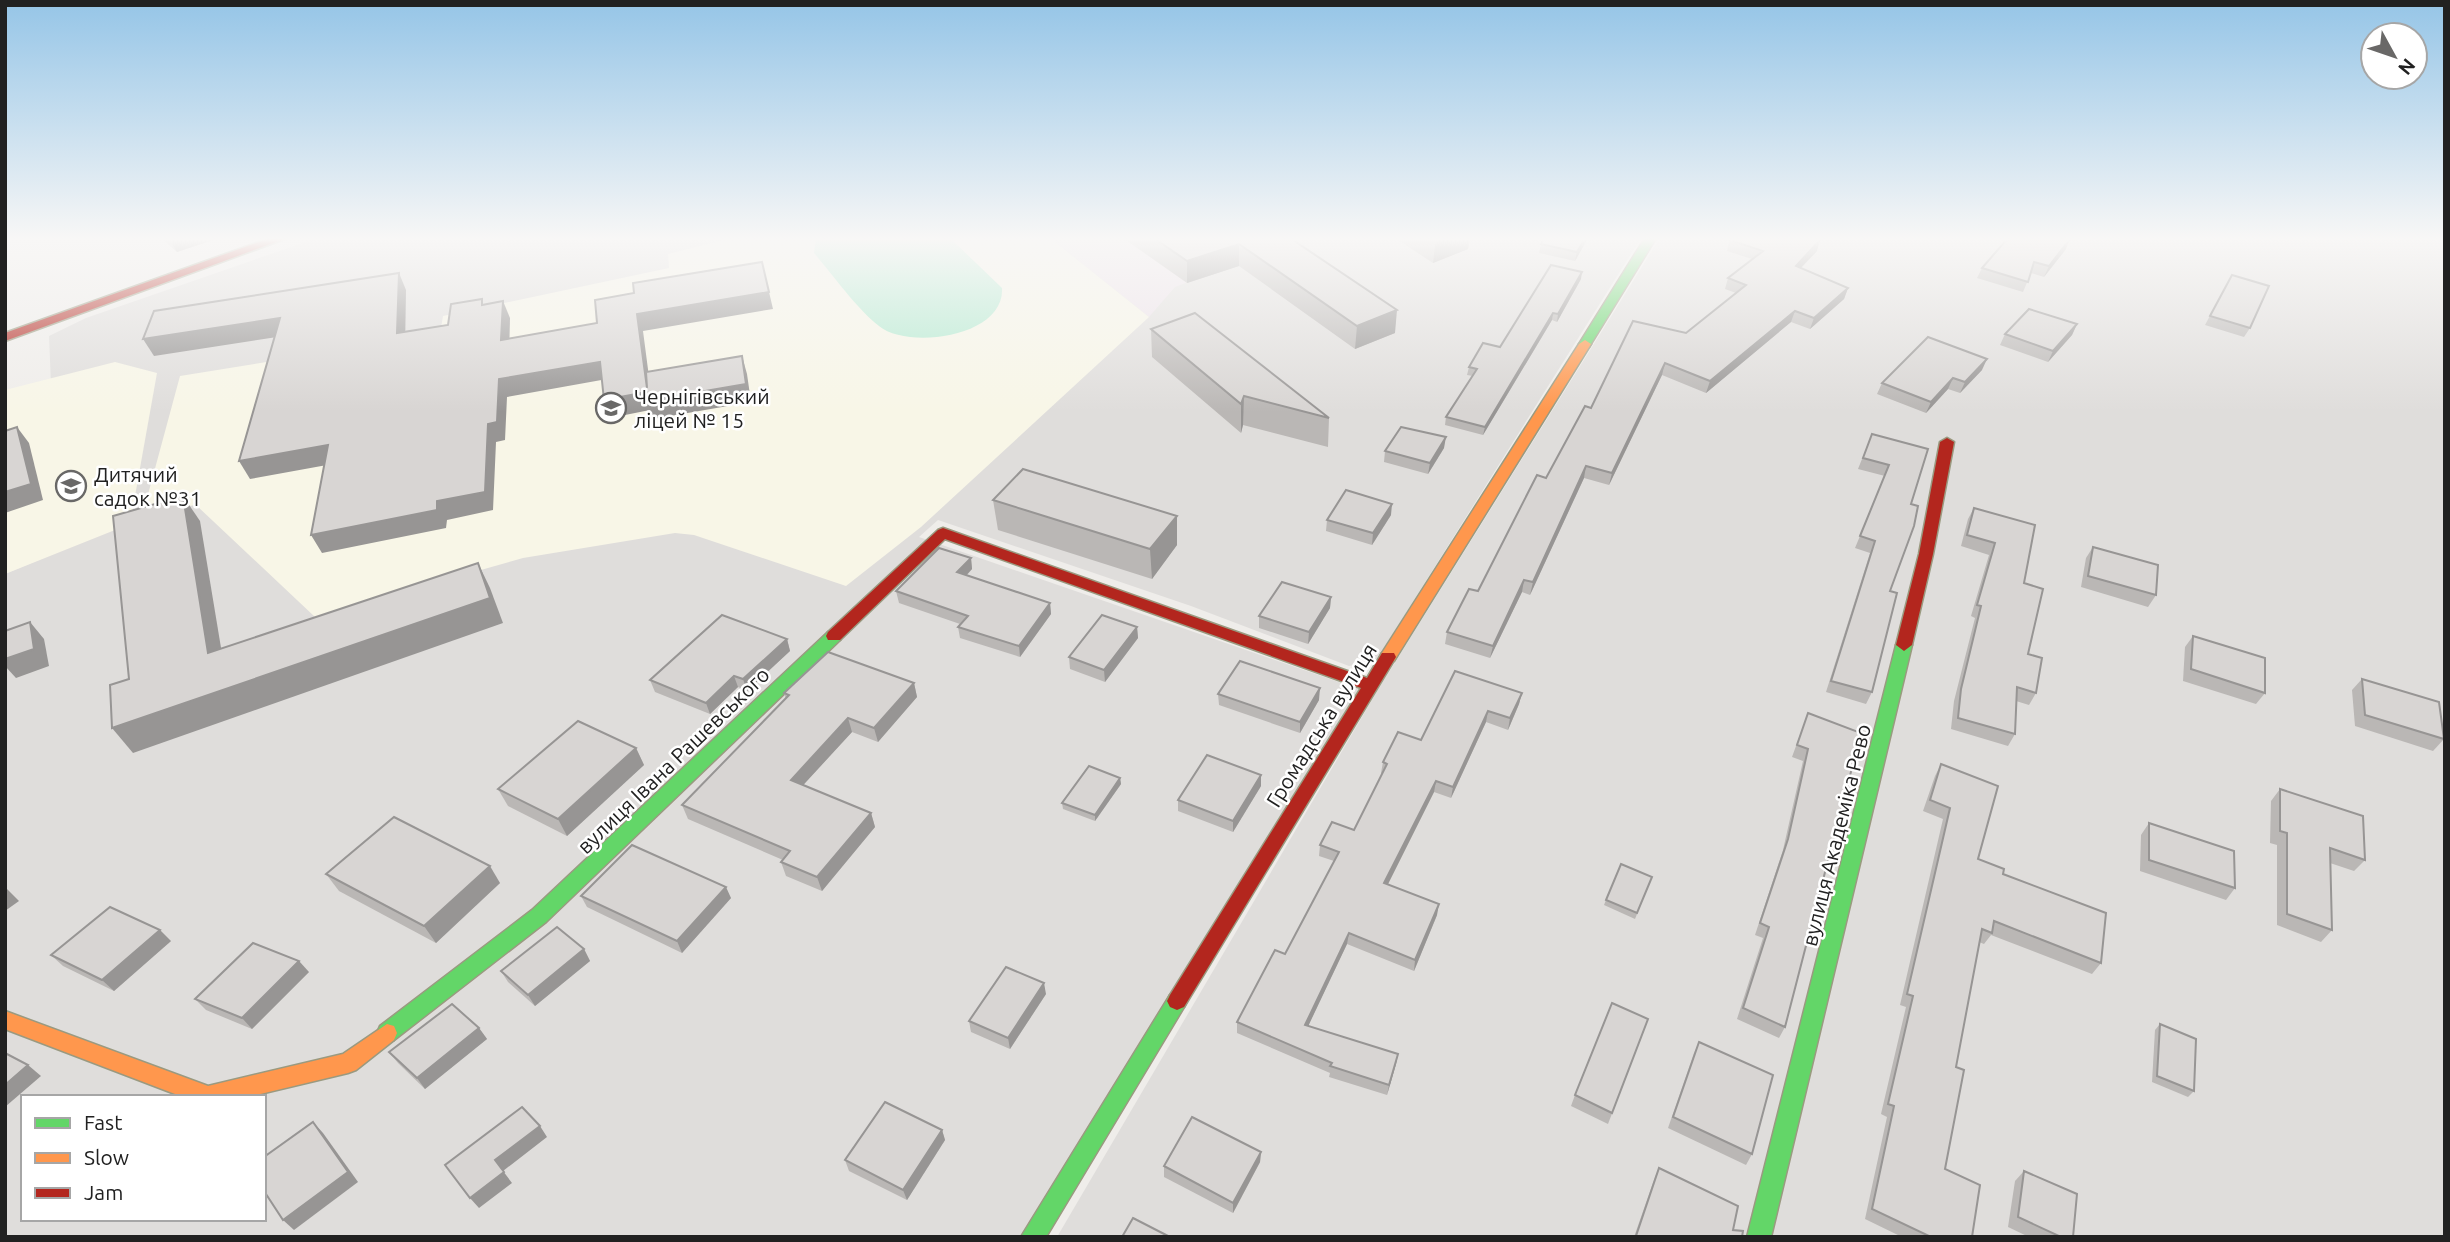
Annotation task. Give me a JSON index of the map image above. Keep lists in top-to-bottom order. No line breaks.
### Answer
{"streets":{"street":["Громадська вулиця","вулиця Івана Рашевського","вулиця Академіка Рево"]},"crossings":[["Громадська вулиця","вулиця Івана Рашевського"]],"places":{"school or university":["Чернігівський ліцей № 15","Дитячий садок №31"]},"legend":["Fast","Slow","Jam"],"north":"bottom right"}
